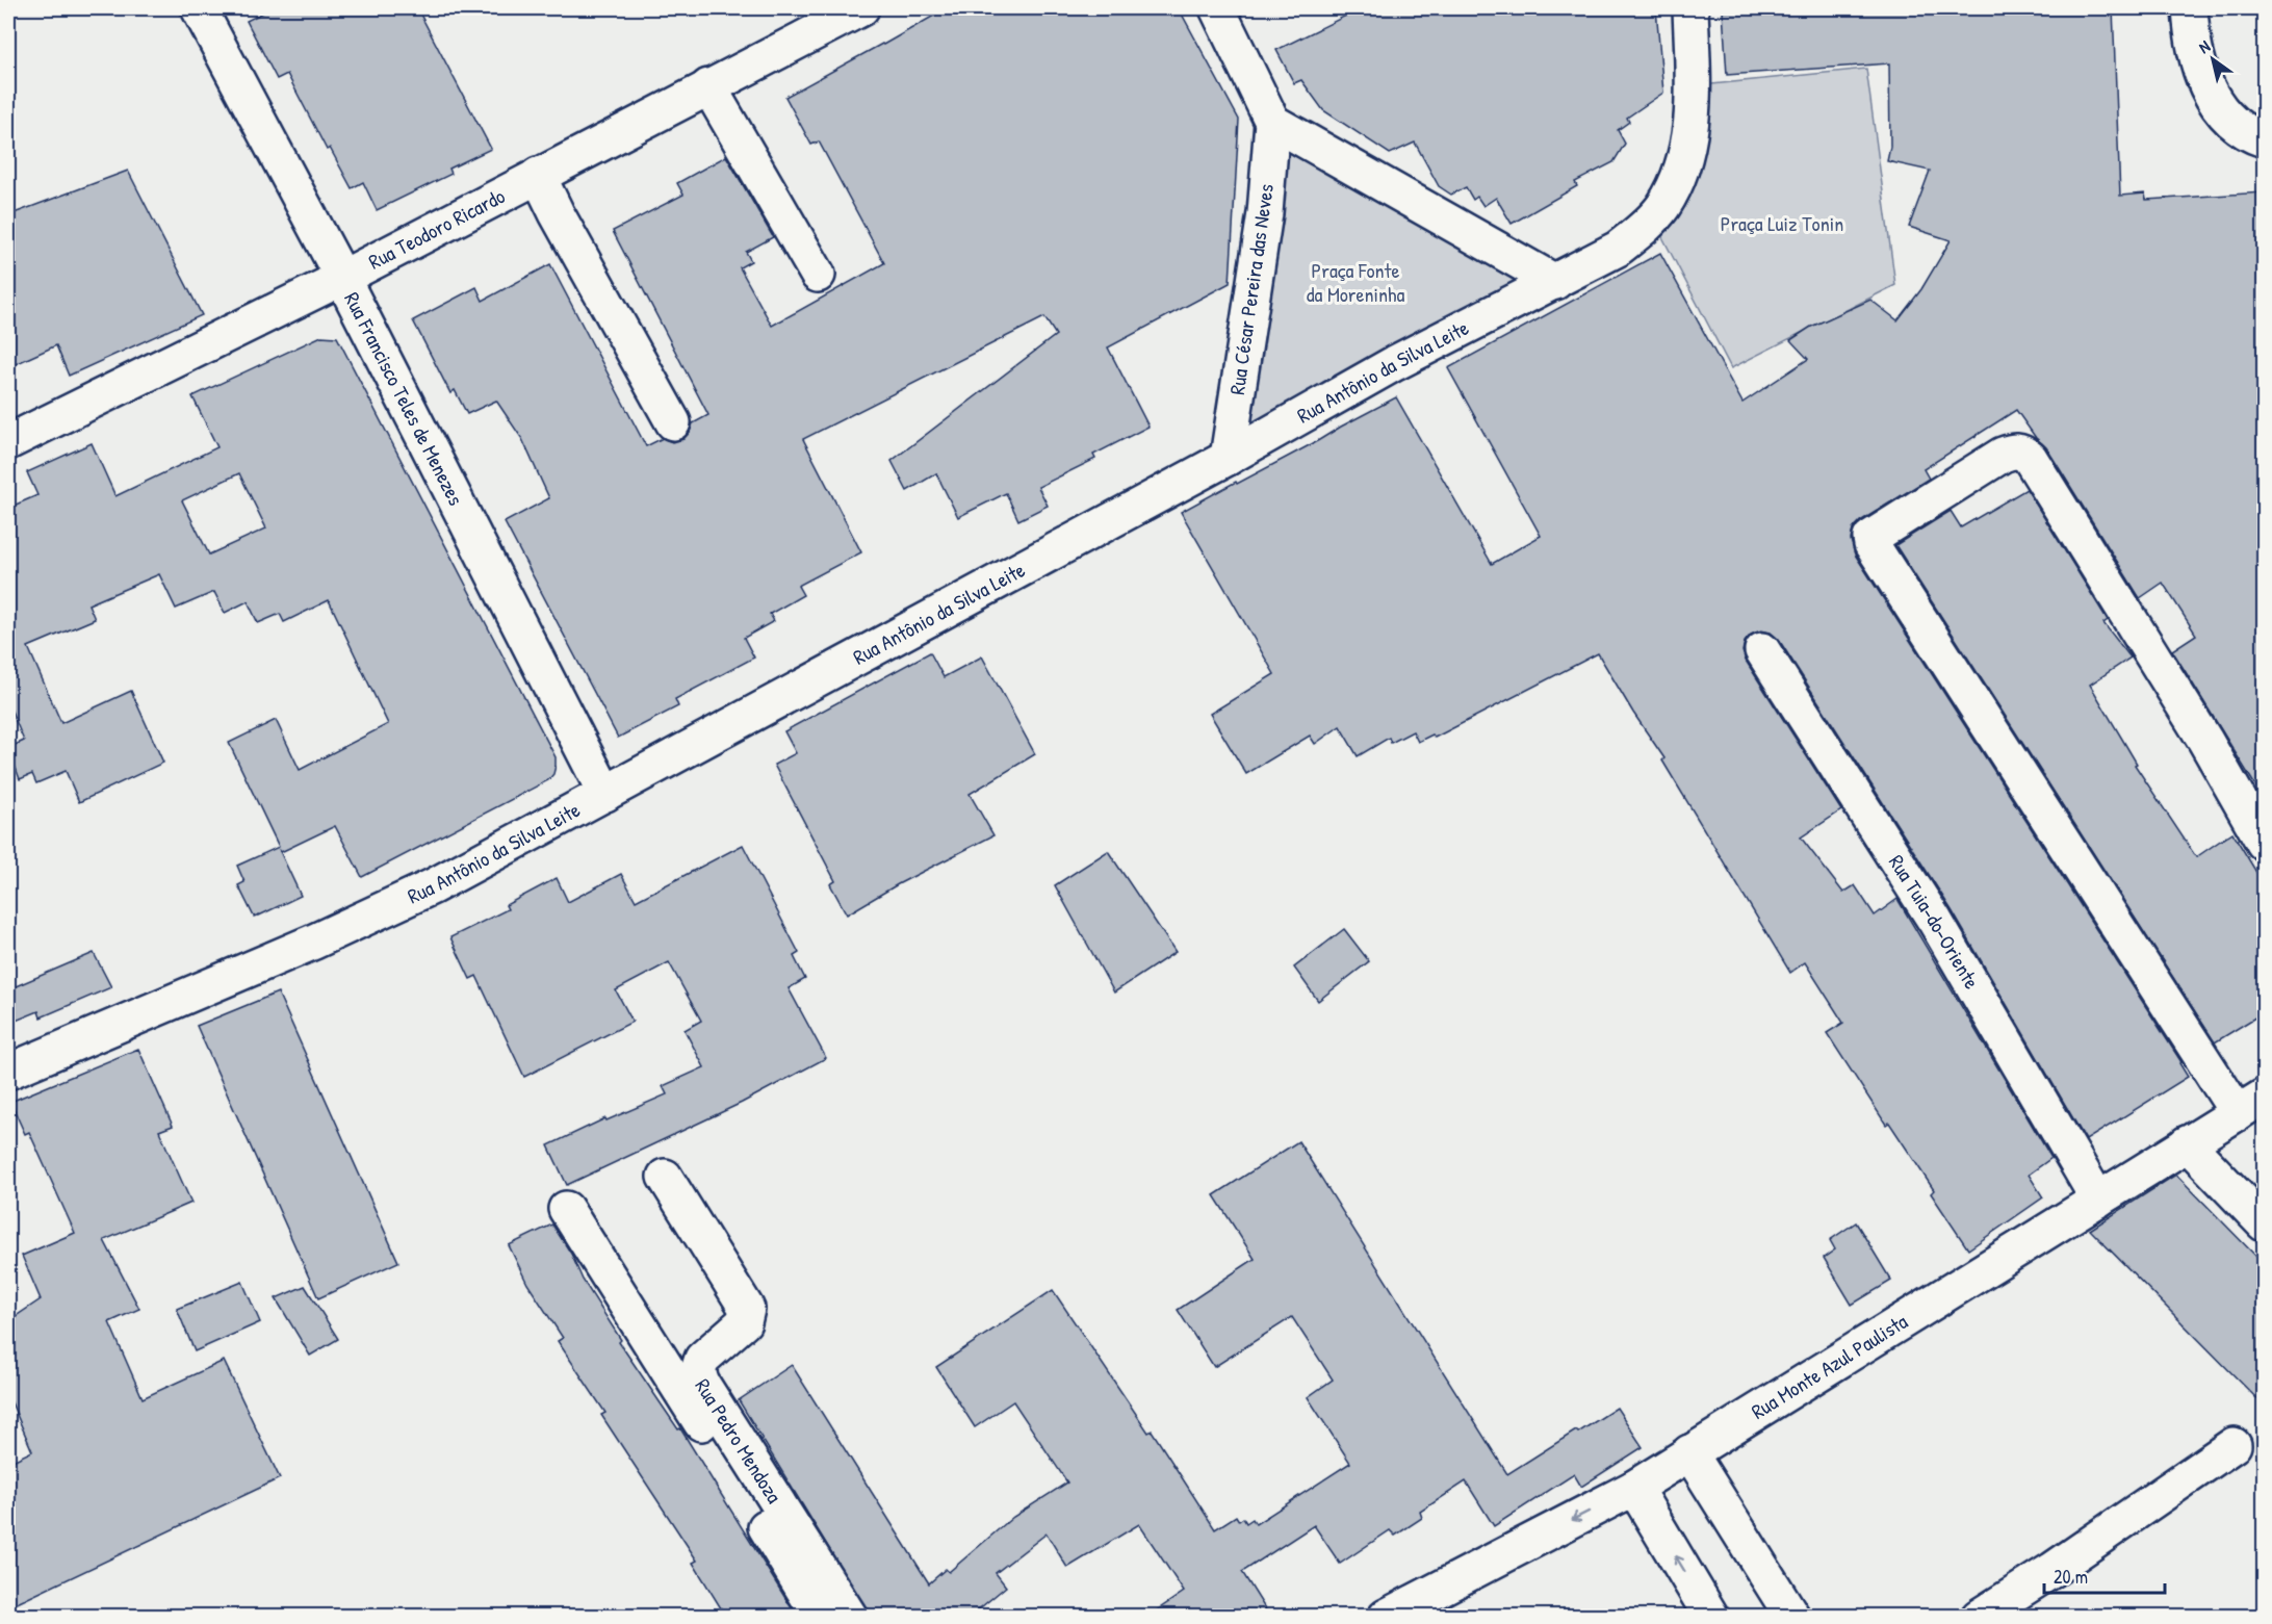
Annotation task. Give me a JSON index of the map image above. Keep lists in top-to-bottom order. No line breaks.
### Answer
{"streets":{"street":["Rua Teodoro Ricardo","Rua César Pereira das Neves","Rua Antônio da Silva Leite","Rua Francisco Teles de Menezes","Rua Tuia-do-Oriente","Rua Monte Azul Paulista","Rua Pedro Mendoza"]},"crossings":[["Rua Teodoro Ricardo","Rua Francisco Teles de Menezes"],["Rua César Pereira das Neves","Rua Antônio da Silva Leite"],["Rua Antônio da Silva Leite","Rua Francisco Teles de Menezes"],["Rua Tuia-do-Oriente","Rua Monte Azul Paulista"]],"parks":["Praça Luiz Tonin","Praça Fonte da Moreninha"],"scale_bar":"20 m","north":"top left"}
